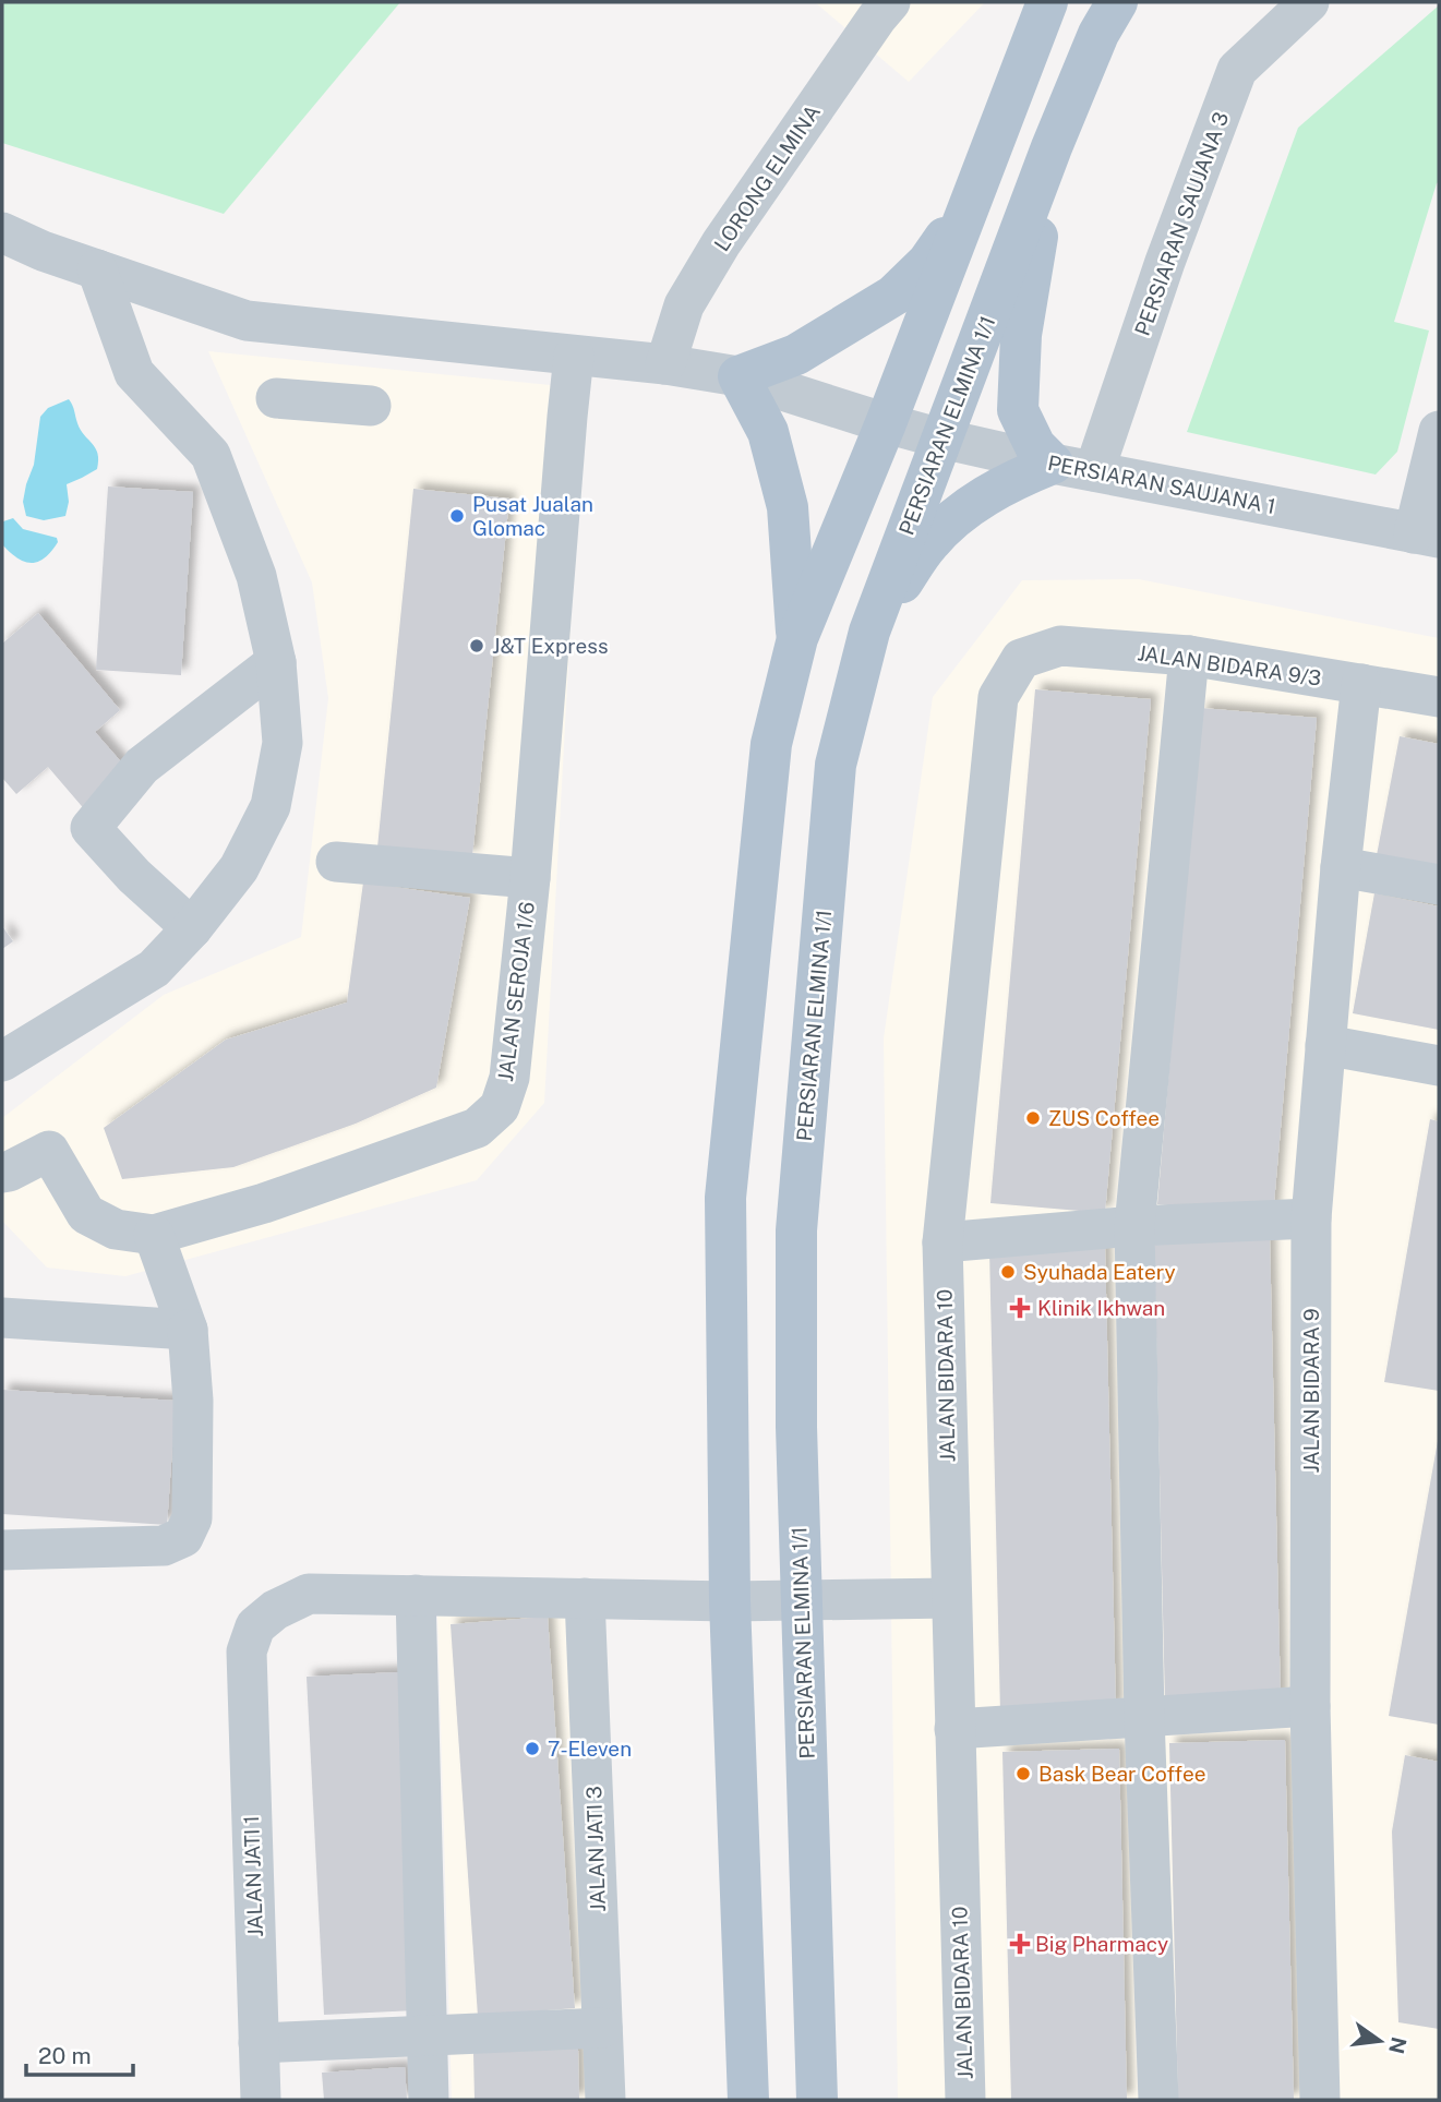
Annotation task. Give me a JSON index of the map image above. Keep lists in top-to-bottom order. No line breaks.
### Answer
{"streets":{"main road":["PERSIARAN ELMINA 1/1"],"street":["LORONG ELMINA","PERSIARAN SAUJANA 3","PERSIARAN SAUJANA 1","JALAN BIDARA 9/3","JALAN SEROJA 1/6","JALAN BIDARA 10","JALAN BIDARA 9","JALAN JATI 3","JALAN JATI 1"]},"crossings":[["PERSIARAN SAUJANA 3","PERSIARAN SAUJANA 1"],["PERSIARAN ELMINA 1/1","PERSIARAN SAUJANA 1"],["JALAN BIDARA 9/3","JALAN BIDARA 10"],["JALAN BIDARA 9/3","JALAN BIDARA 9"]],"places":{"other":["Pusat Jualan Glomac","J&T Express","ZUS Coffee","Syuhada Eatery","7-Eleven","Bask Bear Coffee"],"health":["Klinik Ikhwan","Big Pharmacy"]},"scale_bar":"20 m","north":"right"}
